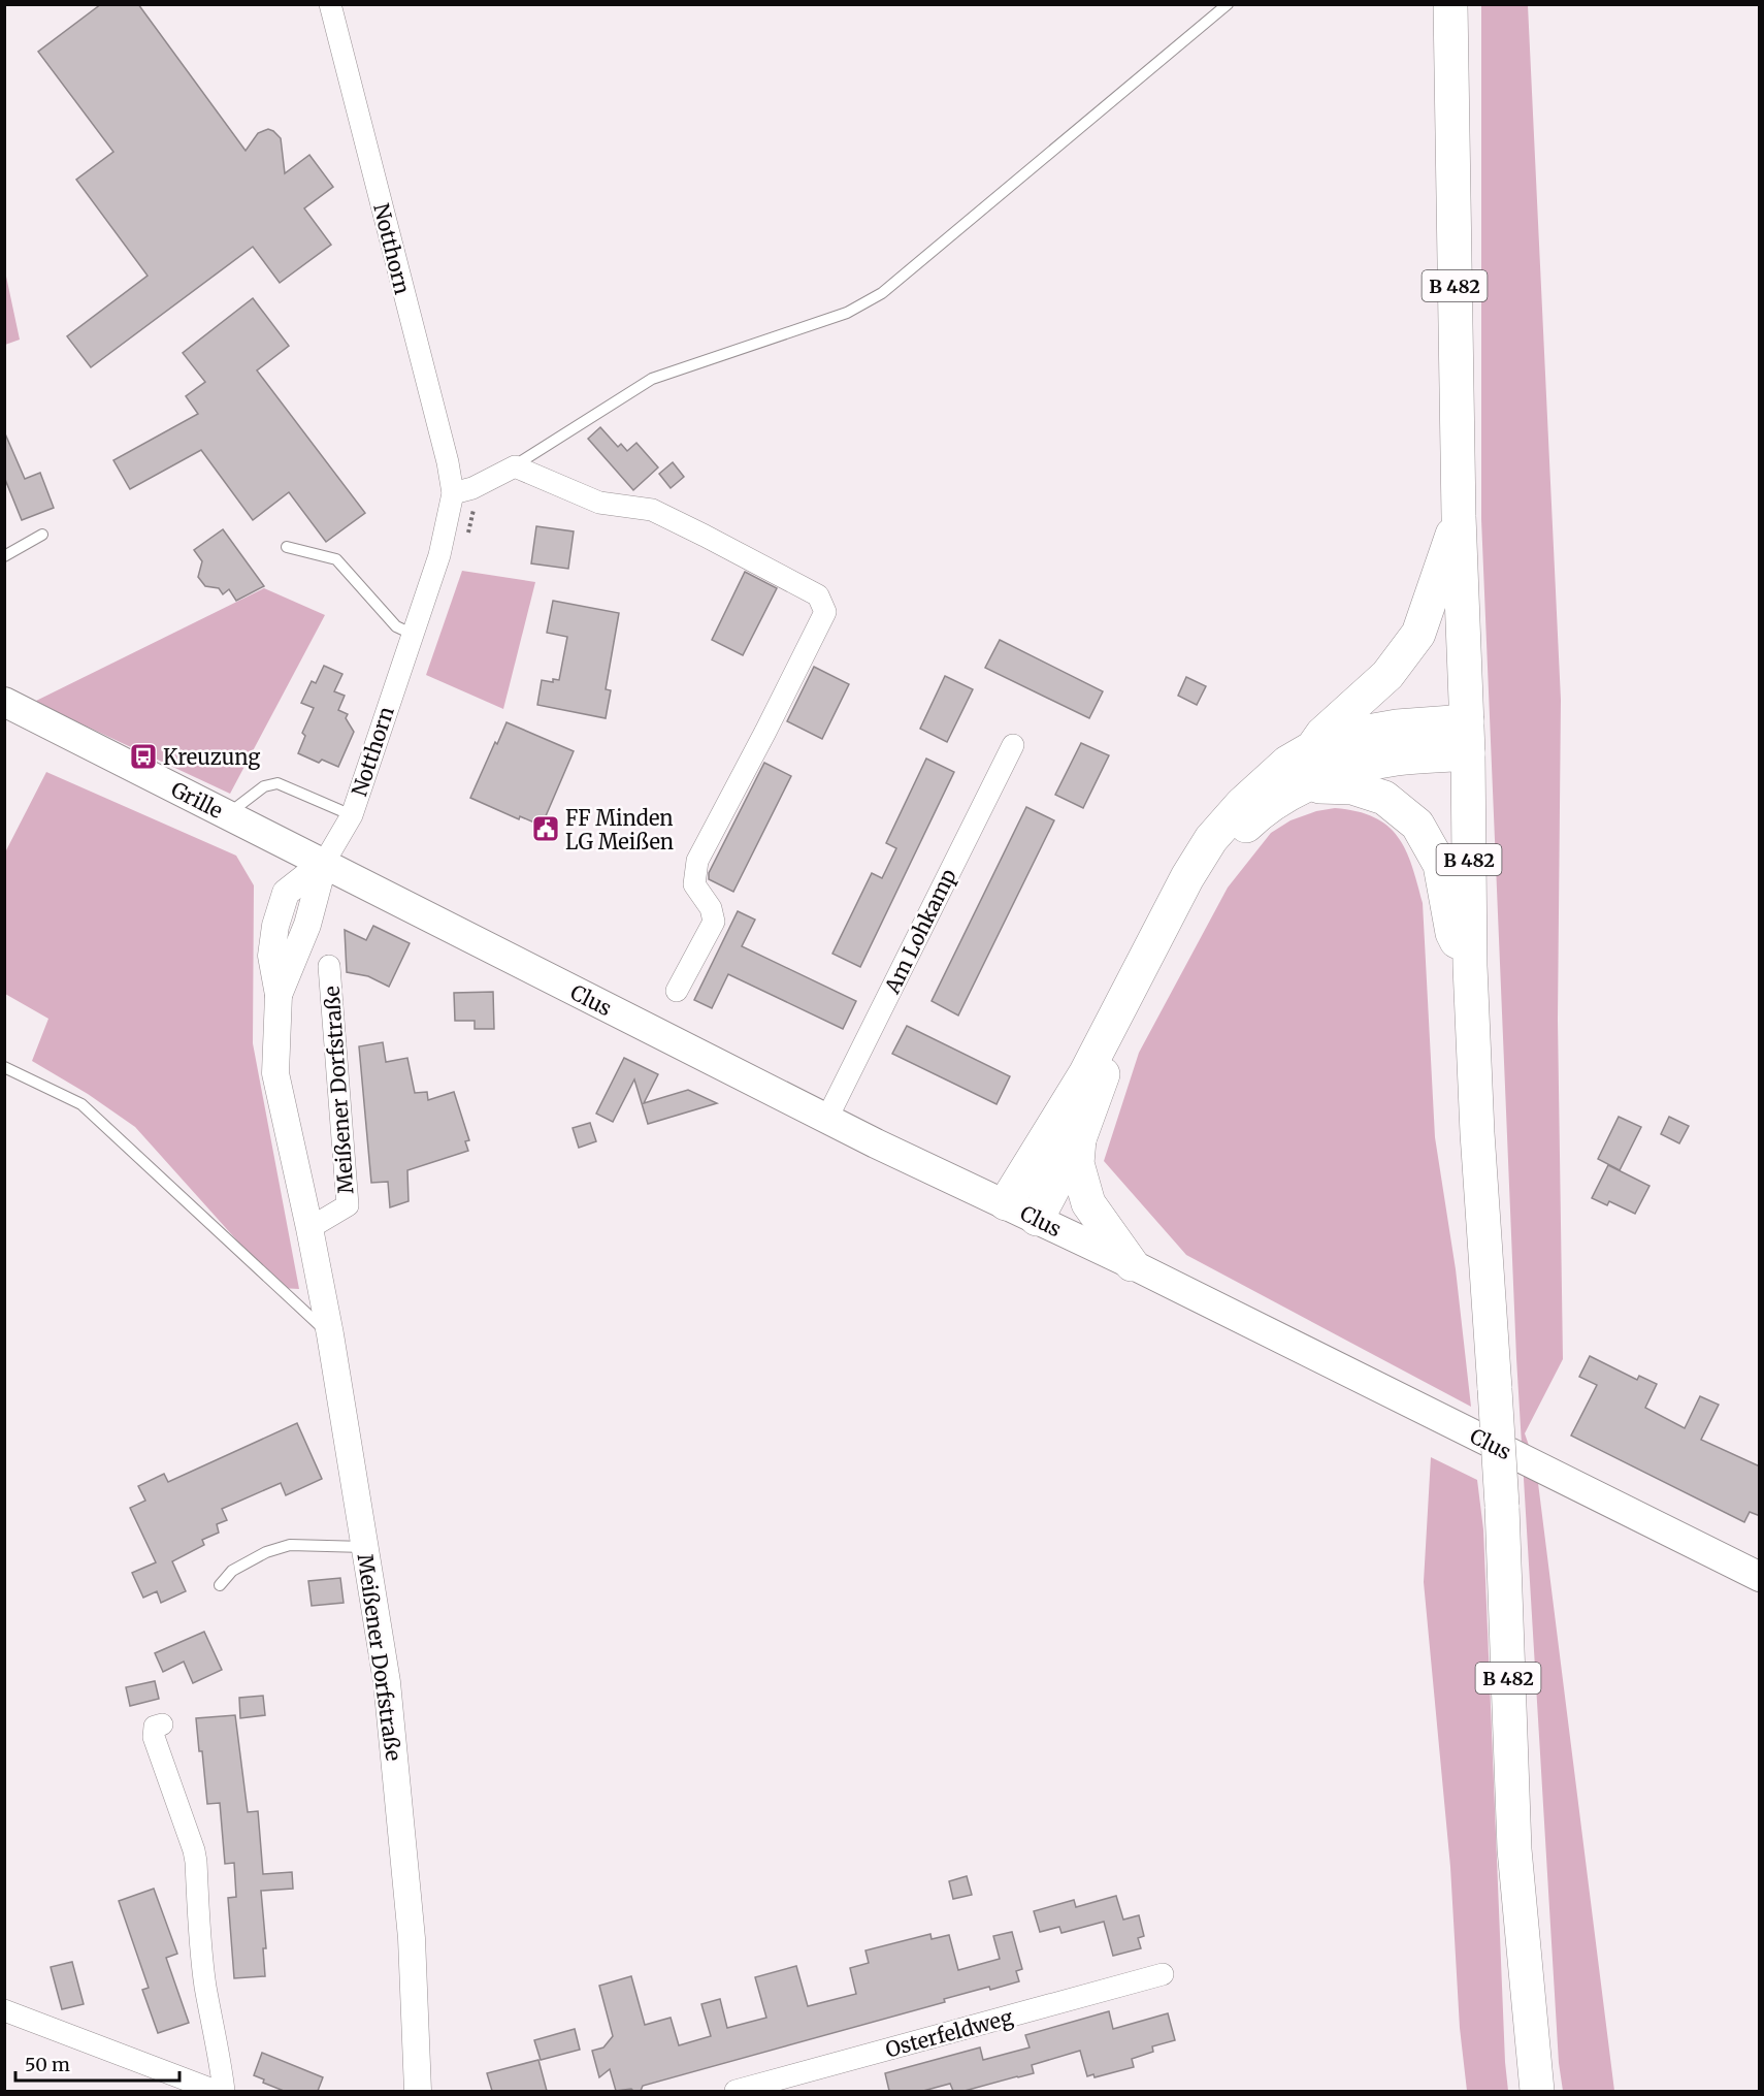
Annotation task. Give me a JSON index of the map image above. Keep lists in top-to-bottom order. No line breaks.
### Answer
{"streets":{"main road":["B 482","Grille","Clus"],"street":["Notthorn","Am Lohkamp","Meißener Dorfstraße","Osterfeldweg"]},"crossings":[["Notthorn","Grille"],["Notthorn","Clus"],["Notthorn","Meißener Dorfstraße"],["Grille","Clus"],["Grille","Meißener Dorfstraße"],["Am Lohkamp","Clus"],["Clus","Meißener Dorfstraße"]],"places":{"bus stop":["Kreuzung"],"public building":["FF Minden LG Meißen"]},"scale_bar":"50 m"}
